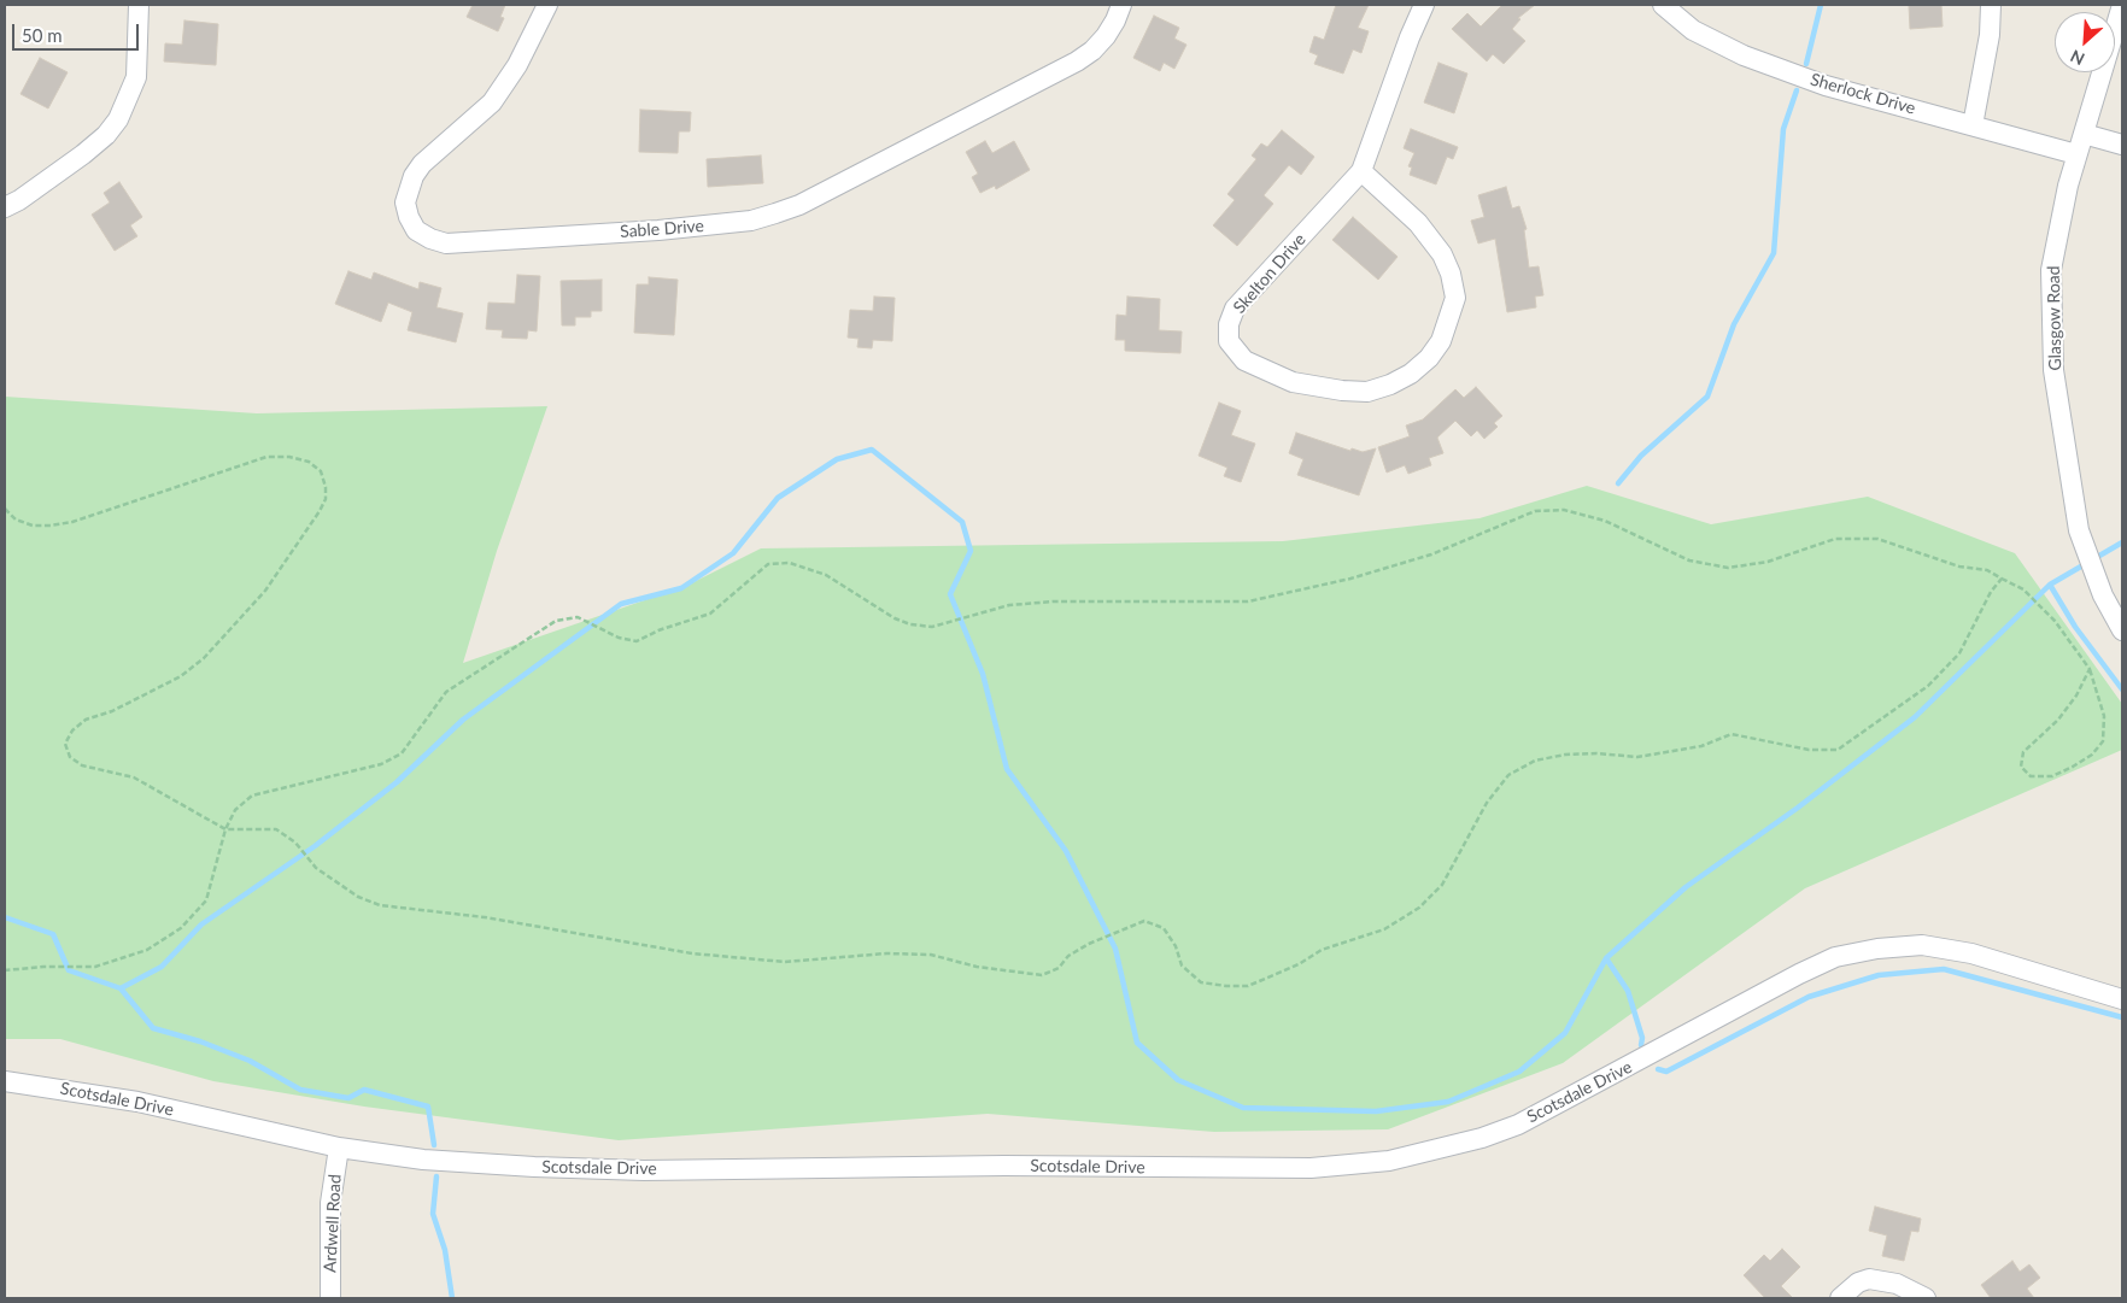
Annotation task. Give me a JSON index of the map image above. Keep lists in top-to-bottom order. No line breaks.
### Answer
{"streets":{"street":["Sherlock Drive","Sable Drive","Skelton Drive","Glasgow Road","Scotsdale Drive","Ardwell Road"]},"crossings":[["Sherlock Drive","Glasgow Road"],["Scotsdale Drive","Ardwell Road"]],"scale_bar":"50 m","north":"bottom left"}
